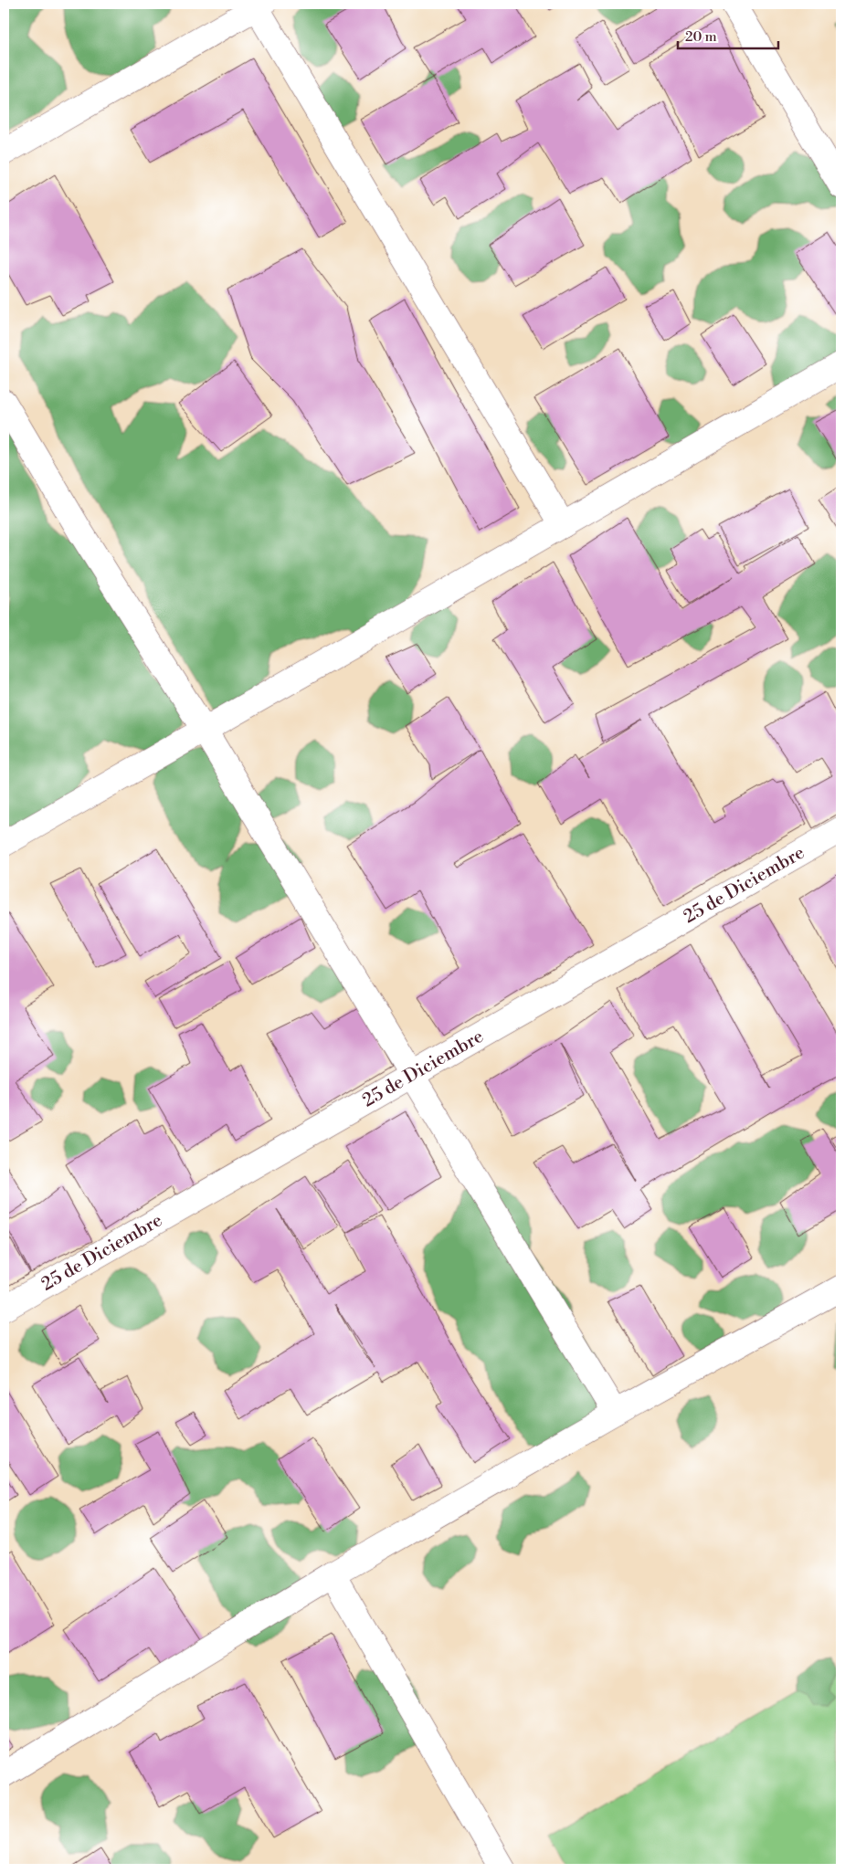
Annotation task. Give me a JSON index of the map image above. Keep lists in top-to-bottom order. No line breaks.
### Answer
{"streets":{"street":["25 de Diciembre"]},"scale_bar":"20 m"}
